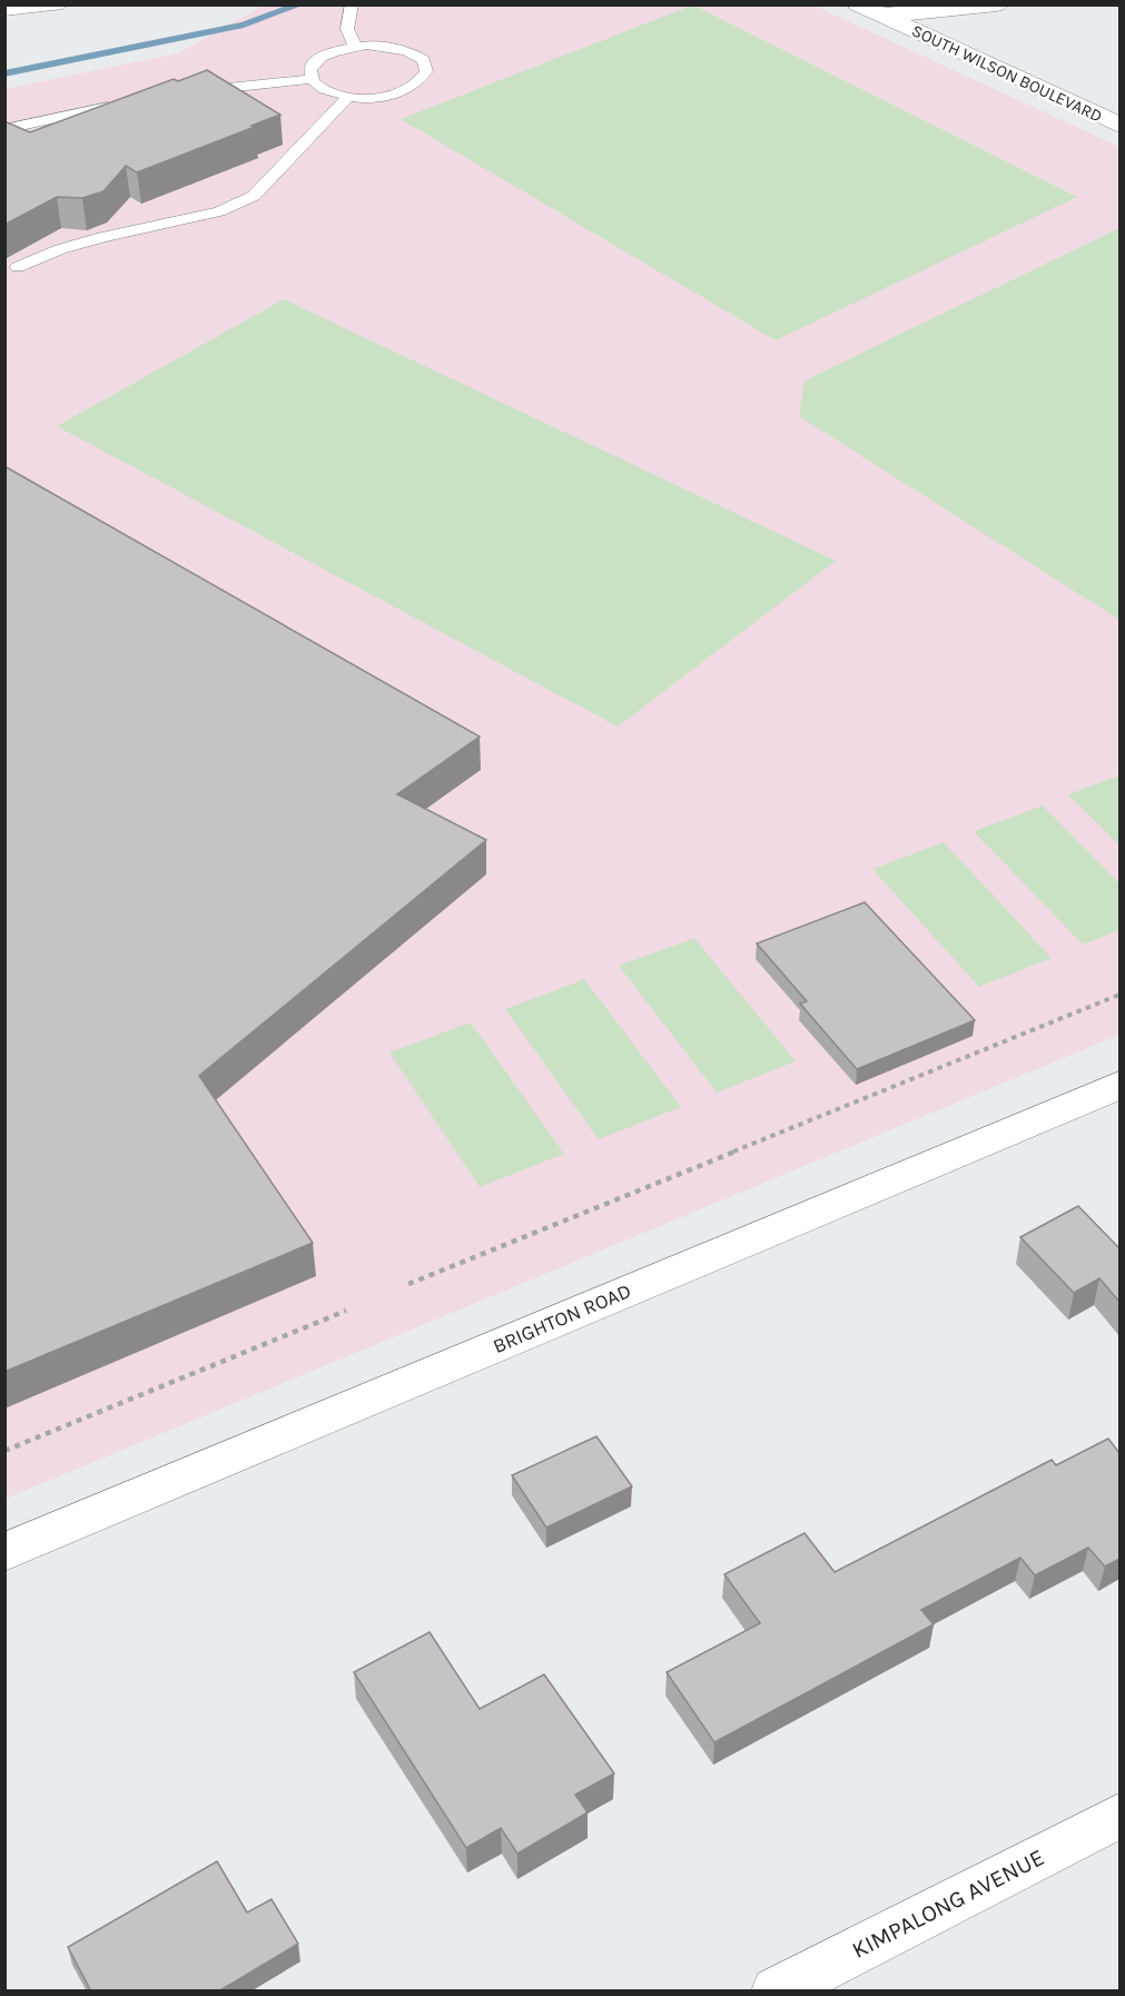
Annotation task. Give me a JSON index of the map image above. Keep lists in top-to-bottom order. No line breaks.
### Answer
{"streets":{"street":["SOUTH WILSON BOULEVARD","BRIGHTON ROAD","KIMPALONG AVENUE"]}}
